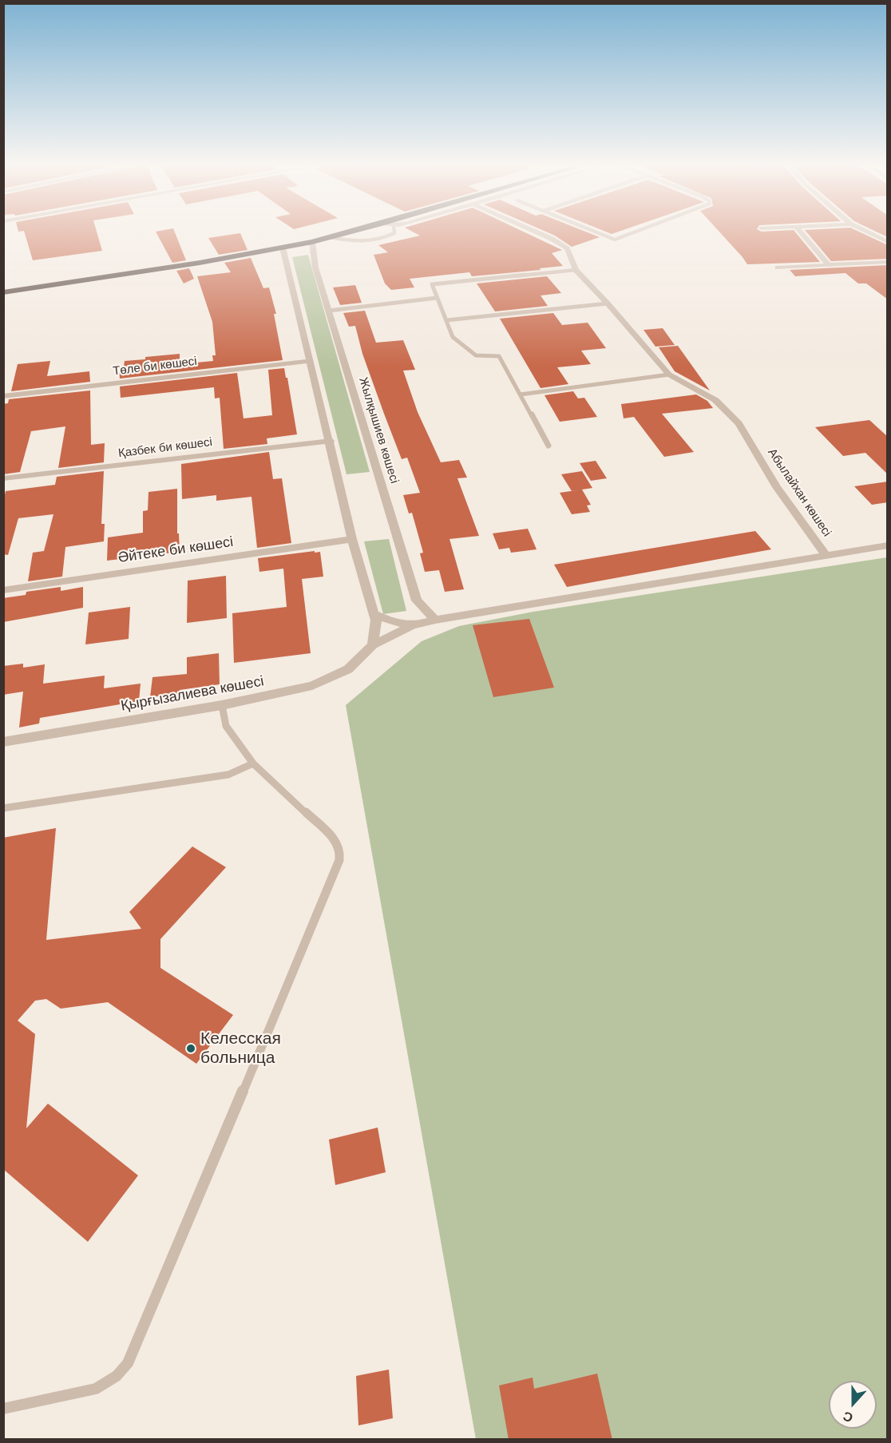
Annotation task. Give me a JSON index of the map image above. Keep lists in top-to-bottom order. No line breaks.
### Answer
{"streets":{"street":["Төле би көшесі","Жылқышиев көшесі","Қазбек би көшесі","Абылайхан көшесі","Әйтеке би көшесі","Қырғызалиева көшесі"]},"crossings":[["Жылқышиев көшесі","Абылайхан көшесі"],["Абылайхан көшесі","Қырғызалиева көшесі"]],"places":["Келесская больница"],"north":"bottom"}
